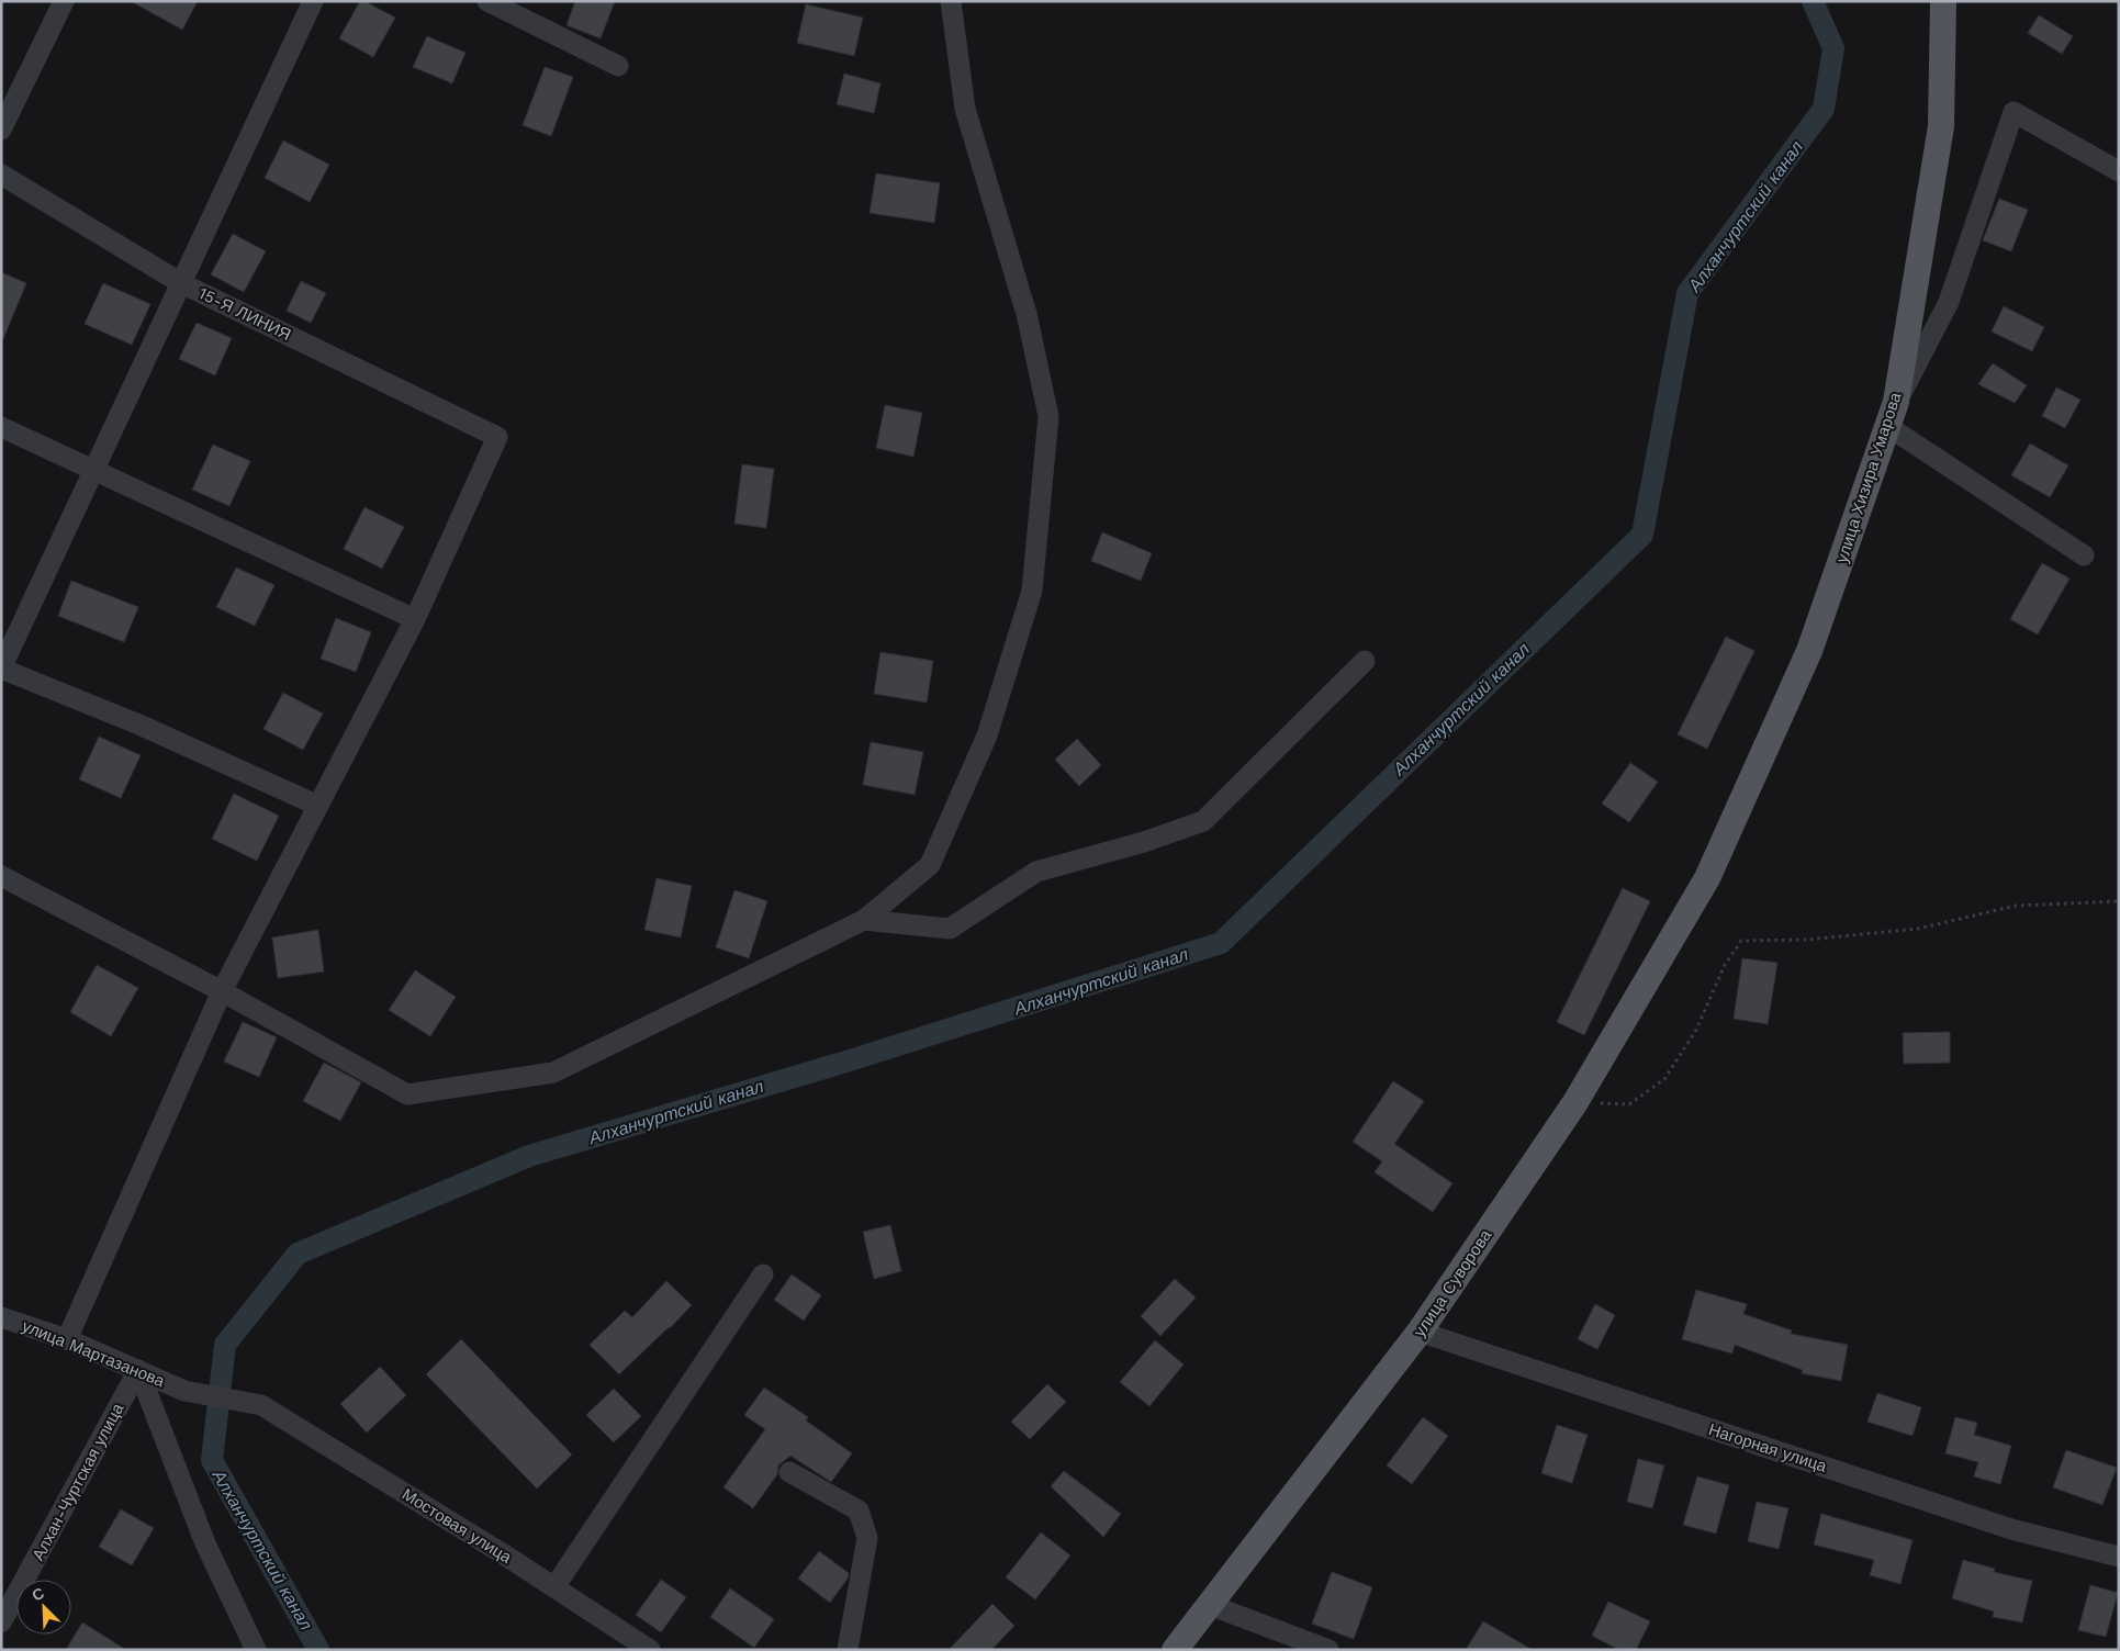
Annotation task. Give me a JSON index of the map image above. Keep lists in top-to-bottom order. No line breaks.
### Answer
{"streets":{"main road":["улица Хизира Умарова","улица Суворова"],"street":["15-Я ЛИНИЯ","улица Мартазанова","Нагорная улица","Алхан-Чуртская улица","Мостовая улица"]},"crossings":[["улица Хизира Умарова","улица Суворова"],["улица Суворова","Нагорная улица"],["улица Мартазанова","Алхан-Чуртская улица"],["улица Мартазанова","Мостовая улица"]],"water":["Алханчуртский канал"],"north":"top left"}
